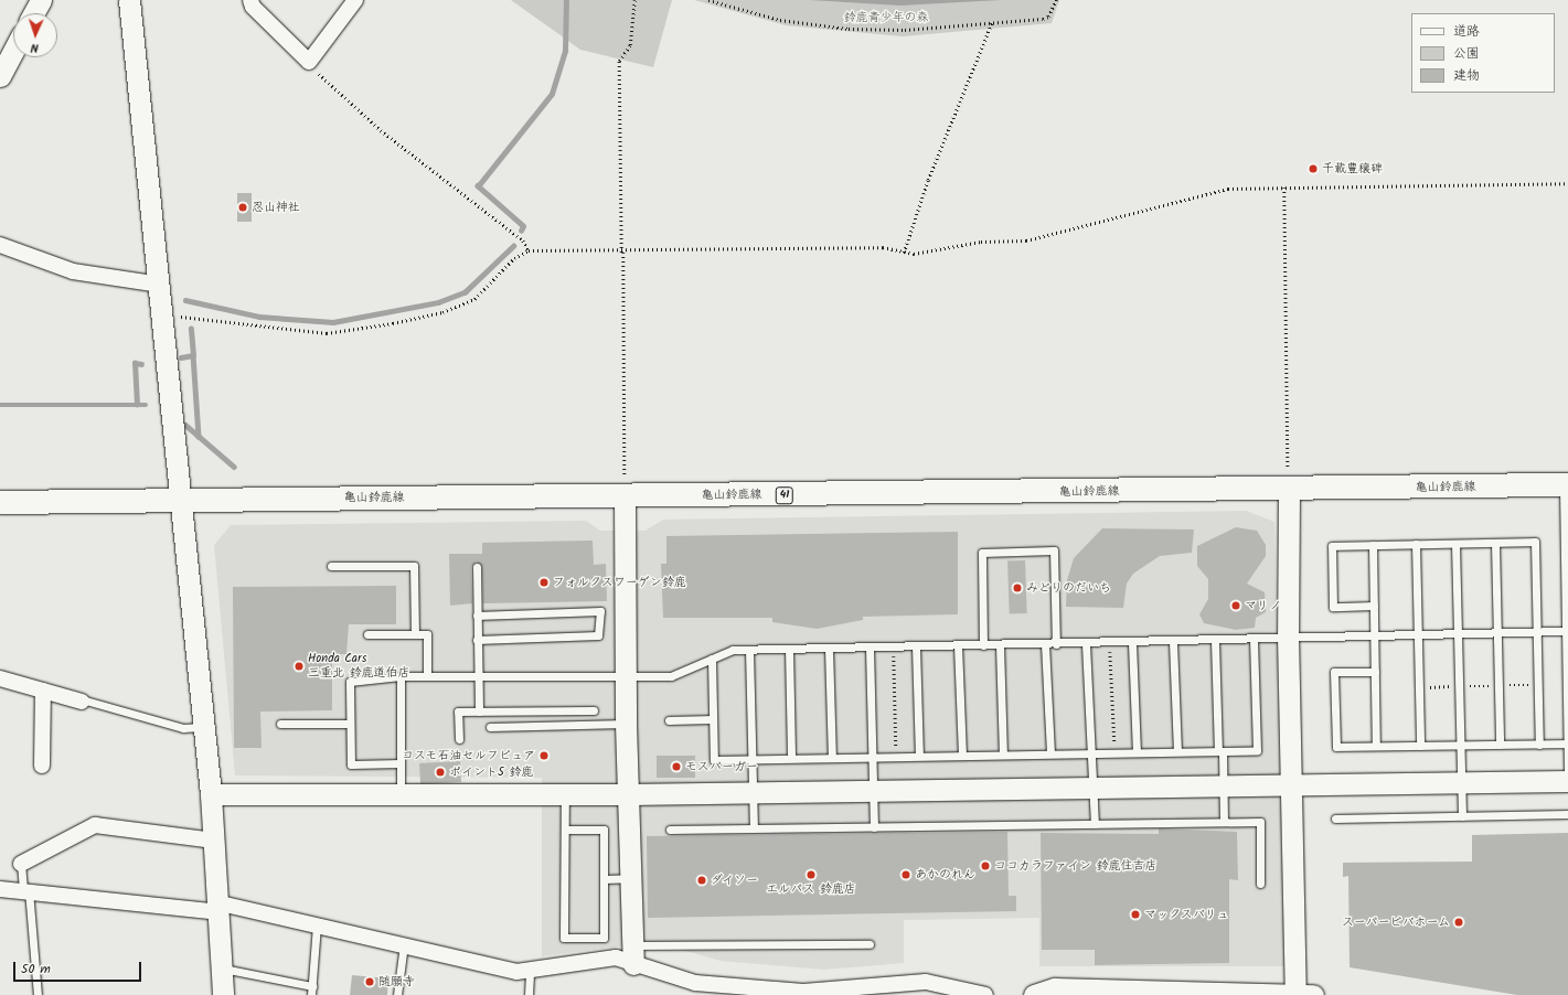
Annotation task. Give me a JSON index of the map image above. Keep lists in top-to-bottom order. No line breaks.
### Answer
{"streets":{"main road":["亀山鈴鹿線","41"]},"parks":["鈴鹿青少年の森"],"places":["千載豊穣碑","忍山神社","フォルクスワーゲン鈴鹿","みどりのだいち","マリノ","Honda Cars 三重北 鈴鹿道伯店","コスモ石油セルフピュア","モスバーガー","ポイント5 鈴鹿","ココカラファイン 鈴鹿住吉店","エルパス 鈴鹿店","あかのれん","ダイソー","マックスバリュ","スーパービバホーム","随願寺"],"legend":["道路","公園","建物"],"scale_bar":"50 m","north":"bottom"}
